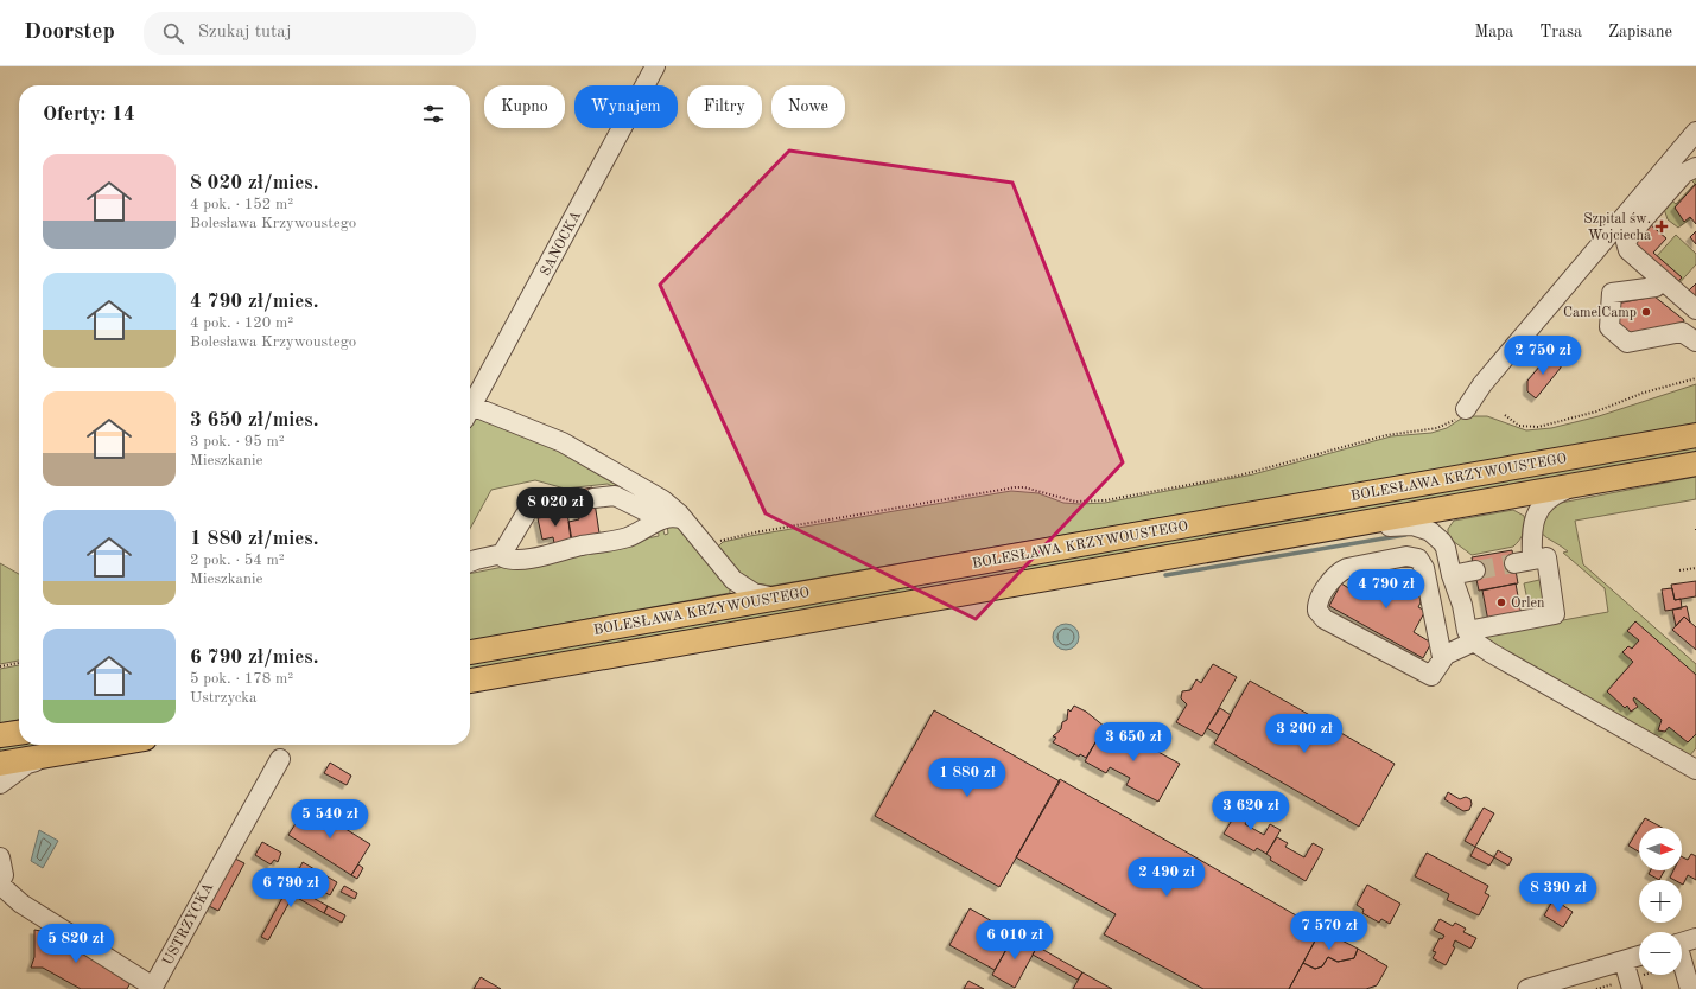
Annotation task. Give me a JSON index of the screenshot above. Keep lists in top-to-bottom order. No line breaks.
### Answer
{"streets":{"main road":["BOLESŁAWA KRZYWOUSTEGO"],"street":["SANOCKA","USTRZYCKA"]},"places":{"health":["Szpital św. Wojciecha"],"other":["CamelCamp","Orlen"]},"north":"right","page":{"header":"Doorstep","search":"Szukaj tutaj","nav":["Mapa","Trasa","Zapisane"],"chip":["Kupno","Wynajem","Filtry","Nowe"],"heading":"Oferty: 14","list":[{"name":"8 020 zł/mies.","note":"4 pok. · 152 m² · Bolesława Krzywoustego"},{"name":"4 790 zł/mies.","note":"4 pok. · 120 m² · Bolesława Krzywoustego"},{"name":"3 650 zł/mies.","note":"3 pok. · 95 m² · Mieszkanie"},{"name":"1 880 zł/mies.","note":"2 pok. · 54 m² · Mieszkanie"},{"name":"6 790 zł/mies.","note":"5 pok. · 178 m² · Ustrzycka"}],"price":["2 750 zł","8 020 zł","4 790 zł","3 200 zł","3 650 zł","1 880 zł","3 620 zł","5 540 zł","2 490 zł","6 790 zł","8 390 zł","7 570 zł","6 010 zł","5 820 zł"],"map_buttons":["+","−"]}}
